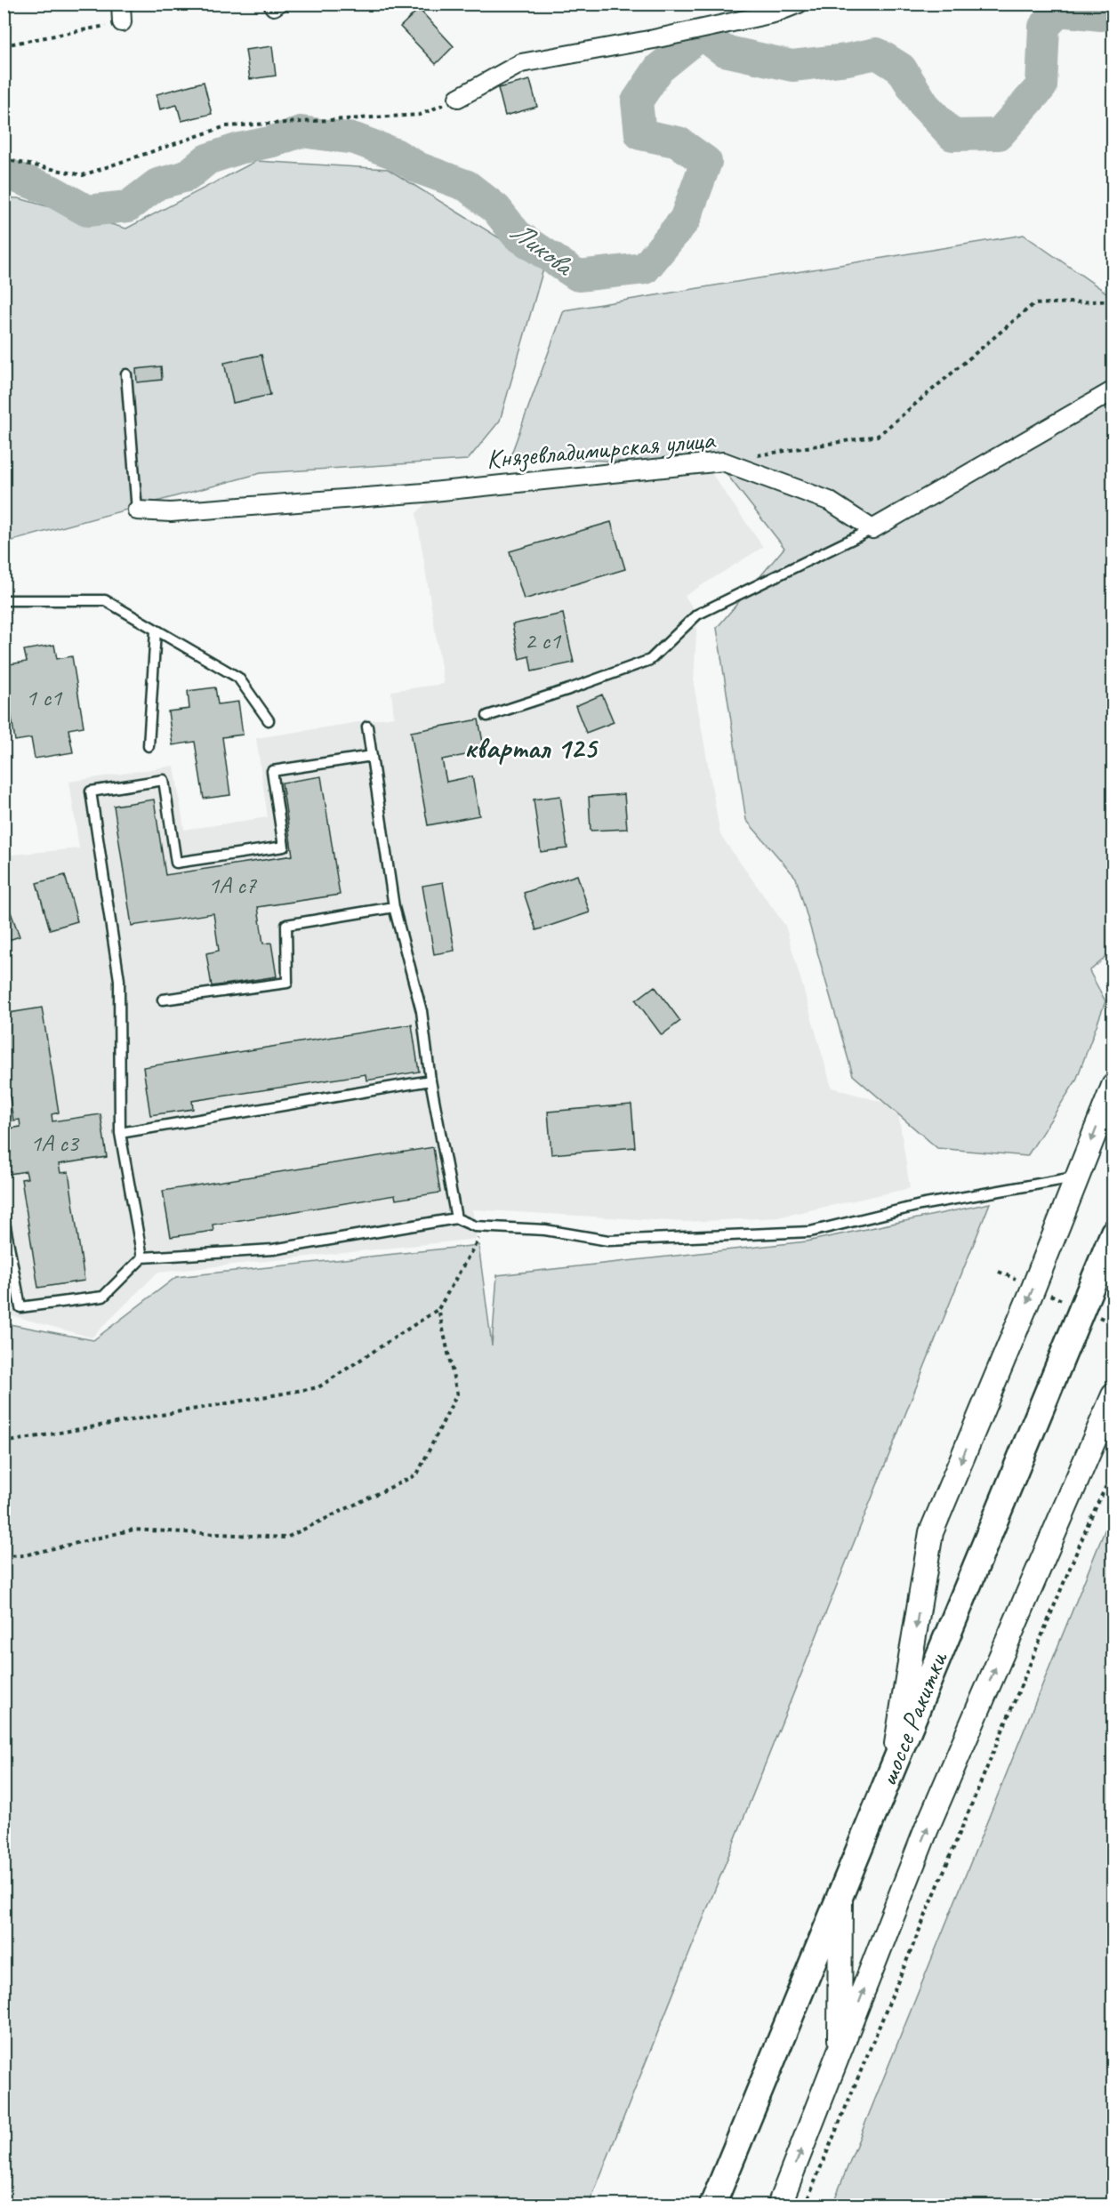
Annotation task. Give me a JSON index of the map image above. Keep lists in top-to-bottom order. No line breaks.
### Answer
{"streets":{"main road":["шоссе Ракитки"],"street":["Князевладимирская улица"]},"districts":["квартал 125"],"water":["Ликова"],"house_numbers":["2 с1","1 с1","1А с7","1А с3"]}
